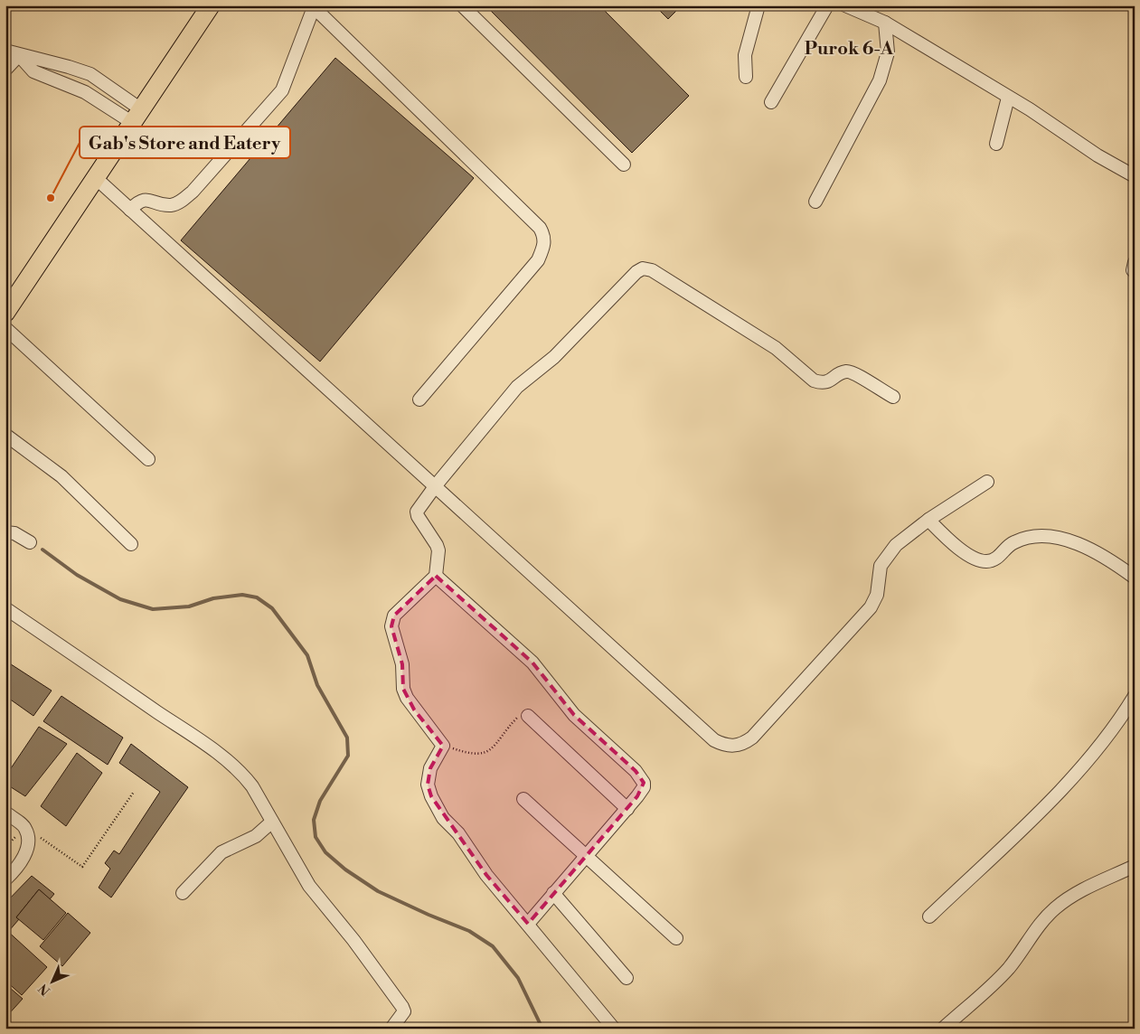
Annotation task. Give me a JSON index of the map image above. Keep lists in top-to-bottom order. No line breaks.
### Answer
{"districts":["Purok 6-A"],"places":["Gab's Store and Eatery"],"north":"bottom left"}
